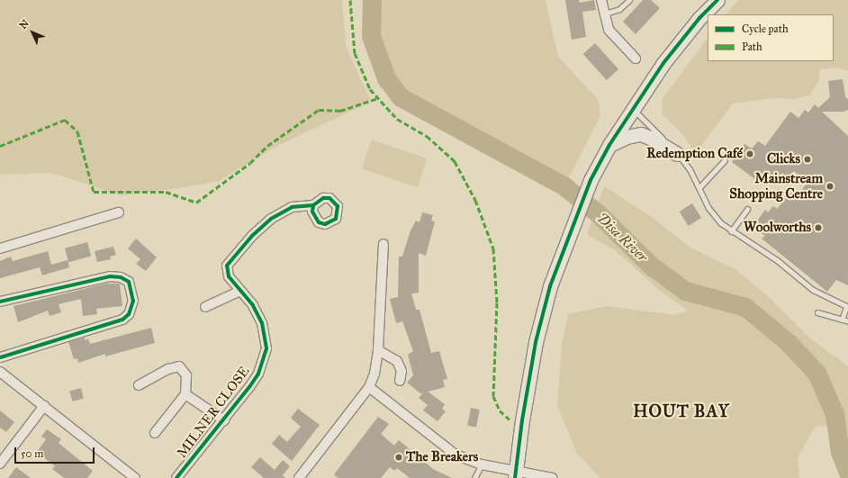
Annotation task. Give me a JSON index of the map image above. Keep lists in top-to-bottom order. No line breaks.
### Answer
{"streets":{"street":["MILNER CLOSE"]},"districts":["HOUT BAY"],"water":["Disa River"],"places":["Redemption Café","Clicks","Mainstream Shopping Centre","Woolworths","The Breakers"],"legend":["Cycle path","Path"],"scale_bar":"50 m","north":"top left"}
